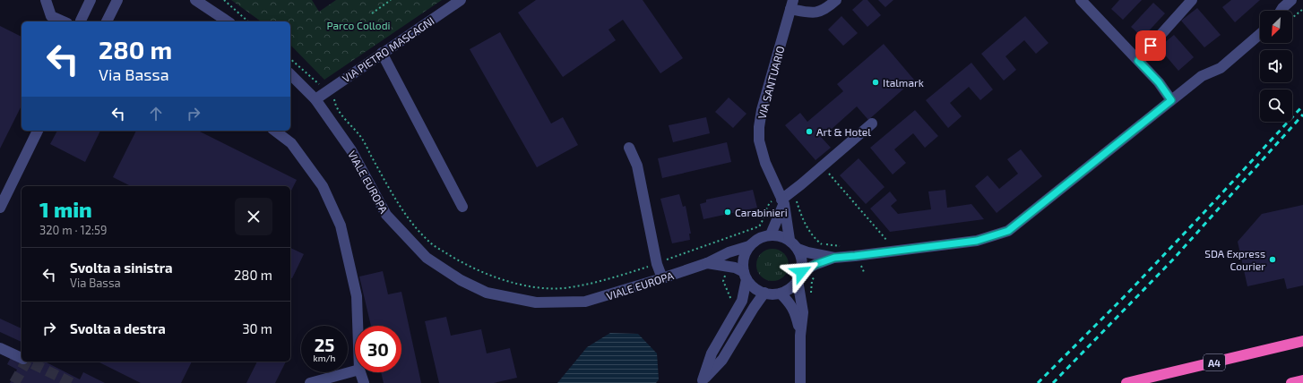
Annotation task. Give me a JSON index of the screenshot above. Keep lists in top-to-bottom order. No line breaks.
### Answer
{"streets":{"highway":["A4"],"street":["VIA PIETRO MASCAGNI","VIA SANTUARIO","VIALE EUROPA"]},"crossings":[["VIA PIETRO MASCAGNI","VIALE EUROPA"],["VIA SANTUARIO","VIALE EUROPA"]],"parks":["Parco Collodi"],"places":["Italmark","Art & Hotel","Carabinieri","SDA Express Courier"],"north":"bottom left","page":{"turn":["280 m","Via Bassa"],"heading":["1 min","320 m · 12:59"],"list":[{"name":"Svolta a sinistra","note":"Via Bassa","value":"280 m"},{"name":"Svolta a destra","value":"30 m"}],"speed":"25 km/h","limit":"30"}}
